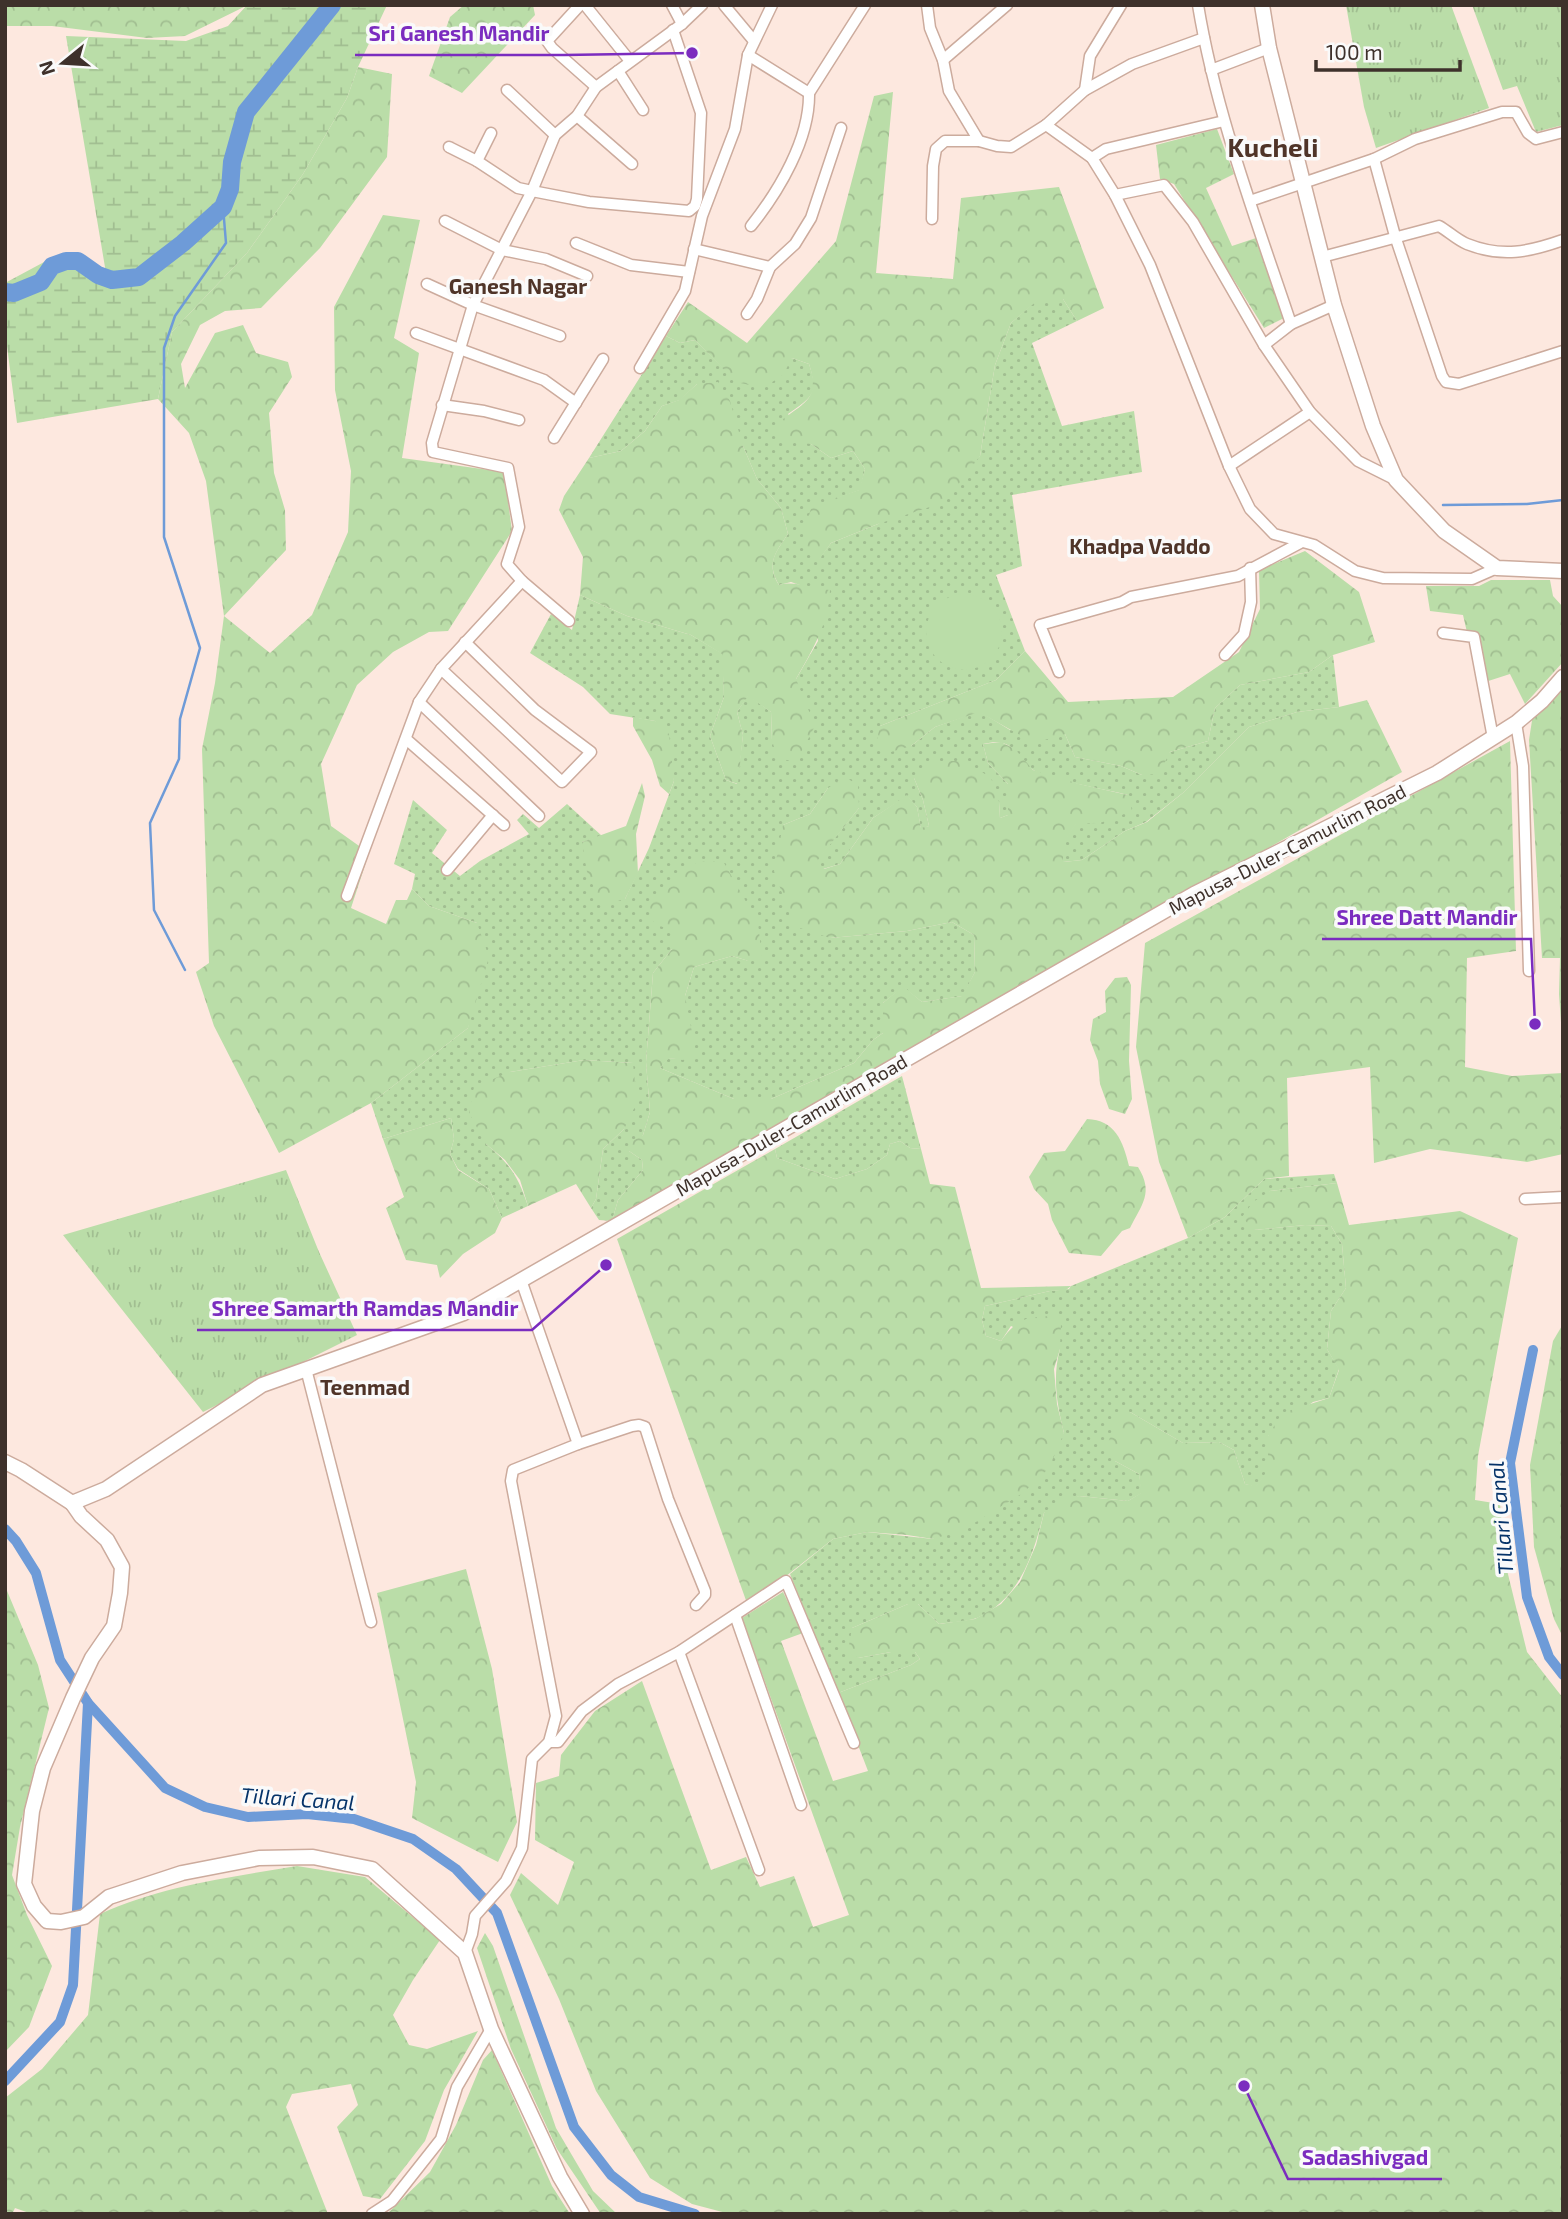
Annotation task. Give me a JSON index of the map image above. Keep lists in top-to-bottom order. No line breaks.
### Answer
{"streets":{"street":["Mapusa-Duler-Camurlim Road"]},"districts":["Kucheli","Ganesh Nagar","Khadpa Vaddo","Teenmad"],"water":["Tillari Canal"],"places":["Sri Ganesh Mandir","Shree Datt Mandir","Shree Samarth Ramdas Mandir","Sadashivgad"],"scale_bar":"100 m","north":"left"}
